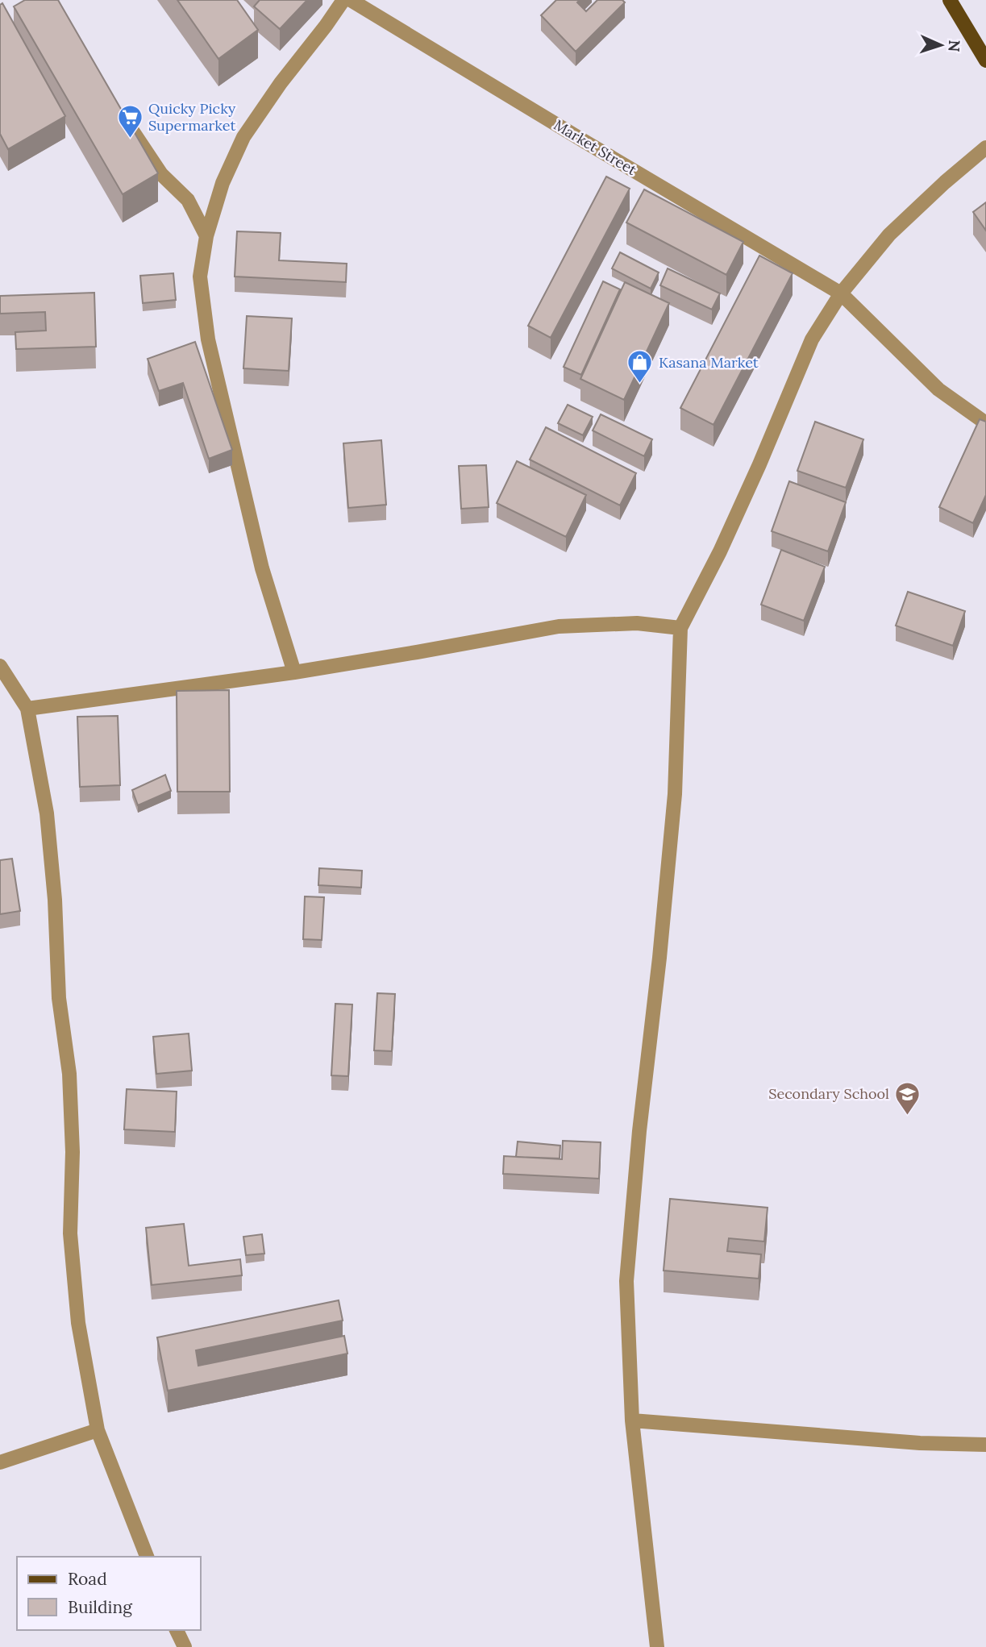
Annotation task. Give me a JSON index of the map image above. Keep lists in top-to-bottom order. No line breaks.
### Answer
{"streets":{"street":["Market Street"]},"places":{"supermarket":["Quicky Picky Supermarket"],"shop":["Kasana Market"],"school or university":["Secondary School"]},"legend":["Road","Building"],"north":"right"}
